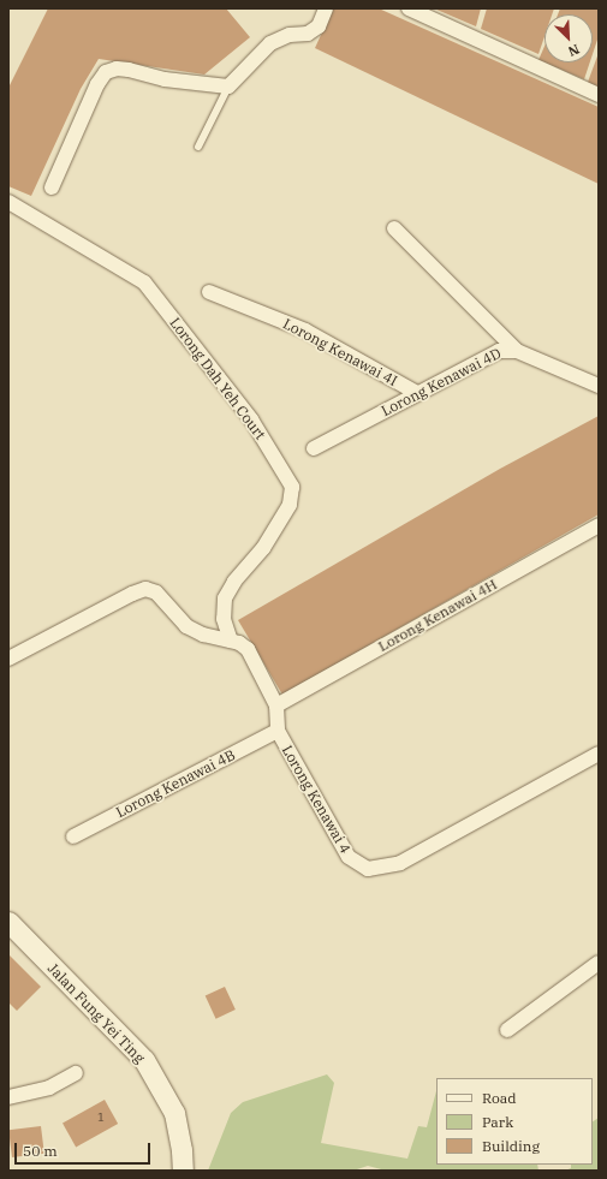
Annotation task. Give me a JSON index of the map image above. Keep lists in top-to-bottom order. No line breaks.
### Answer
{"streets":{"street":["Lorong Kenawai 4I","Lorong Dah Yeh Court","Lorong Kenawai 4D","Lorong Kenawai 4H","Lorong Kenawai 4B","Lorong Kenawai 4","Jalan Fung Yei Ting"]},"crossings":[["Lorong Kenawai 4I","Lorong Kenawai 4D"],["Lorong Dah Yeh Court","Lorong Kenawai 4"],["Lorong Kenawai 4H","Lorong Kenawai 4"],["Lorong Kenawai 4B","Lorong Kenawai 4"]],"house_numbers":["1"],"legend":["Road","Park","Building"],"scale_bar":"50 m","north":"bottom right"}
